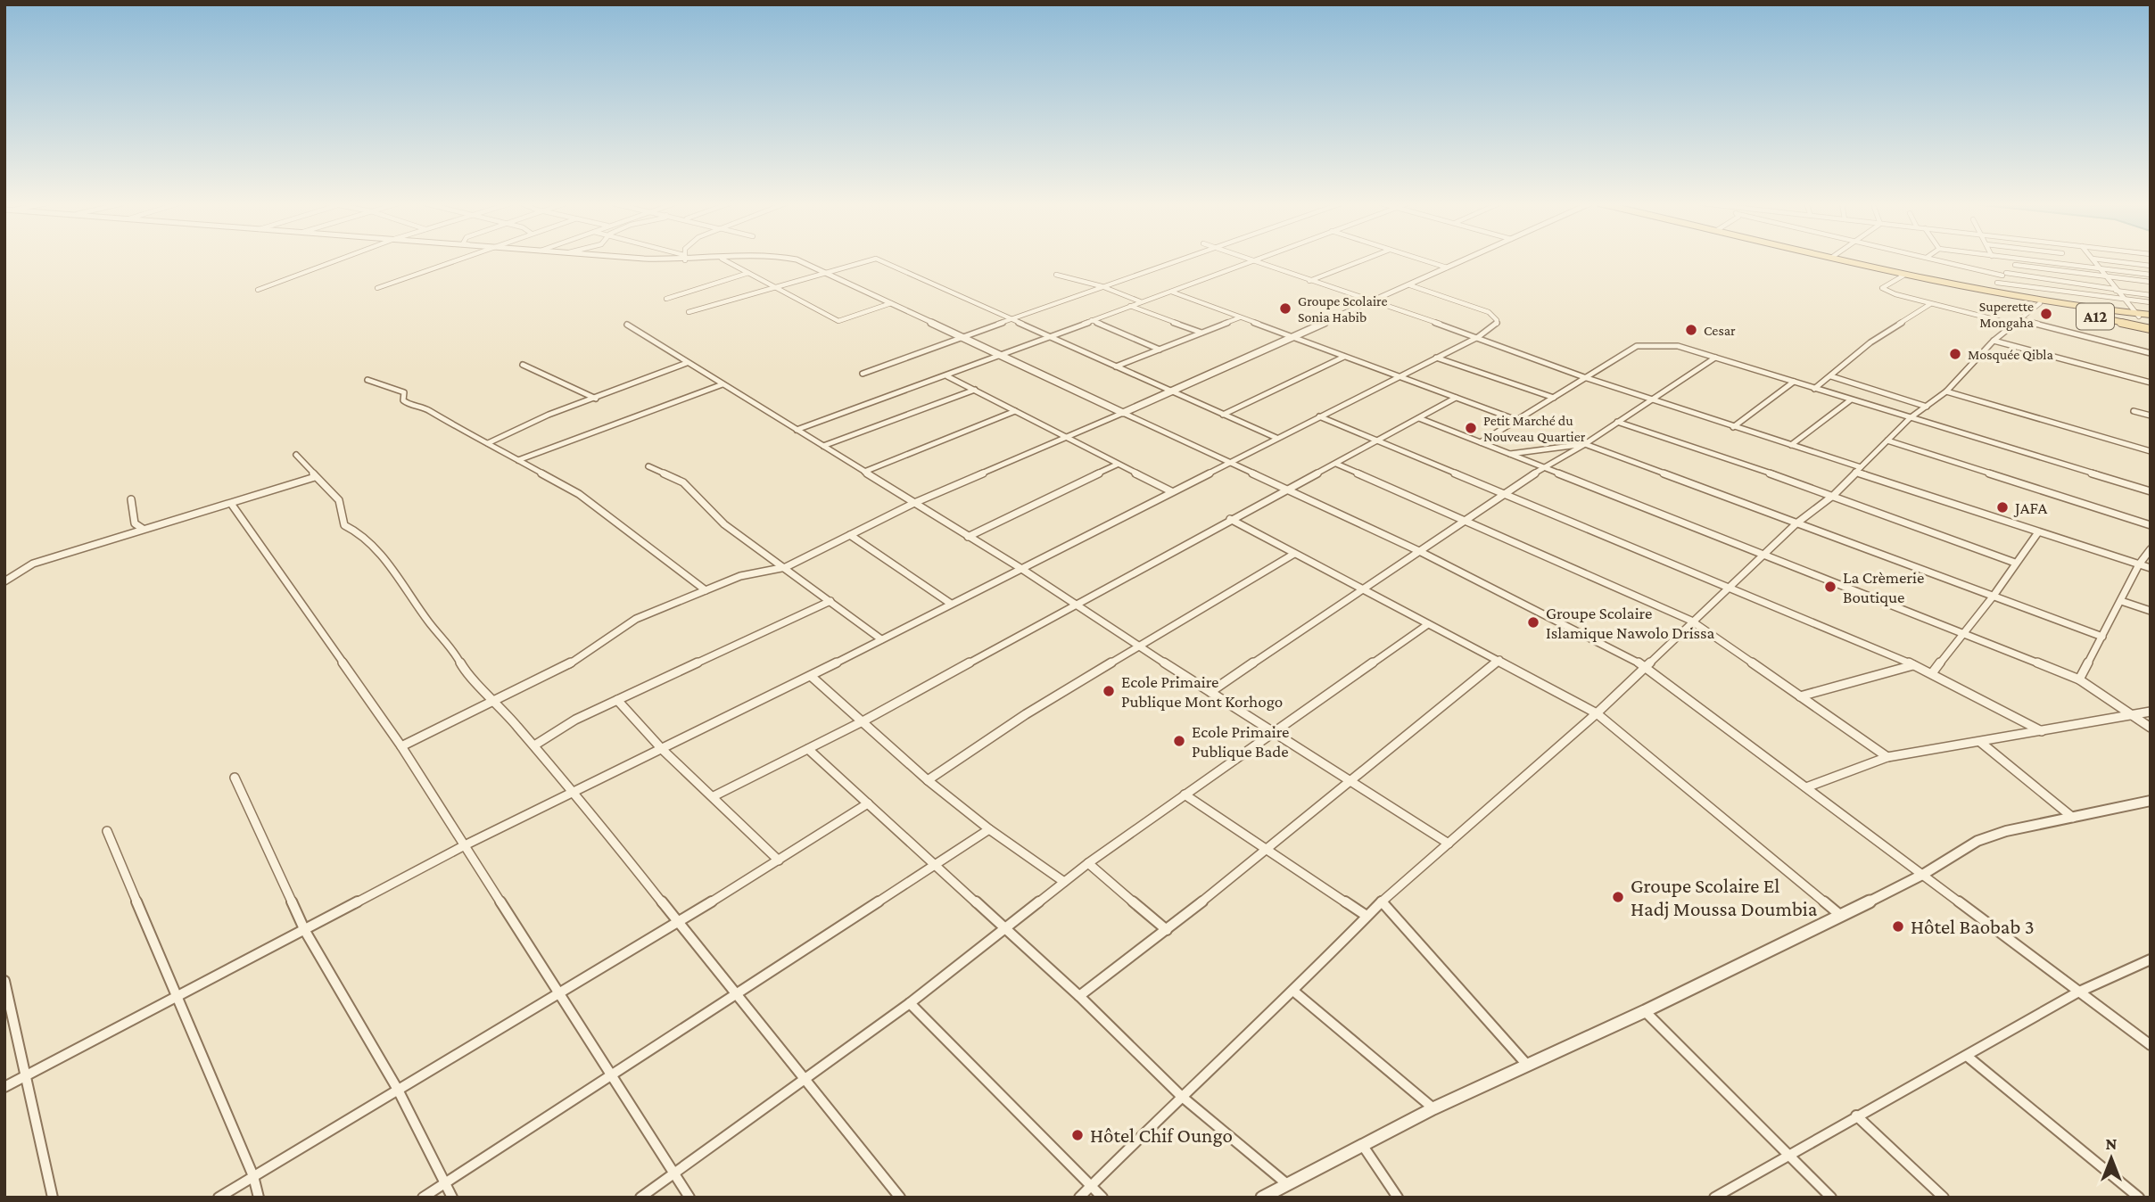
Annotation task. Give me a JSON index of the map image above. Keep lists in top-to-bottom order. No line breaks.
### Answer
{"streets":{"main road":["A12"]},"places":["Groupe Scolaire Sonia Habib","Superette Mongaha","Cesar","Mosquée Qibla","Petit Marché du Nouveau Quartier","JAFA","La Crèmerie Boutique","Groupe Scolaire Islamique Nawolo Drissa","Ecole Primaire Publique Mont Korhogo","Ecole Primaire Publique Bade","Groupe Scolaire El Hadj Moussa Doumbia","Hôtel Baobab 3","Hôtel Chif Oungo"],"north":"top"}
